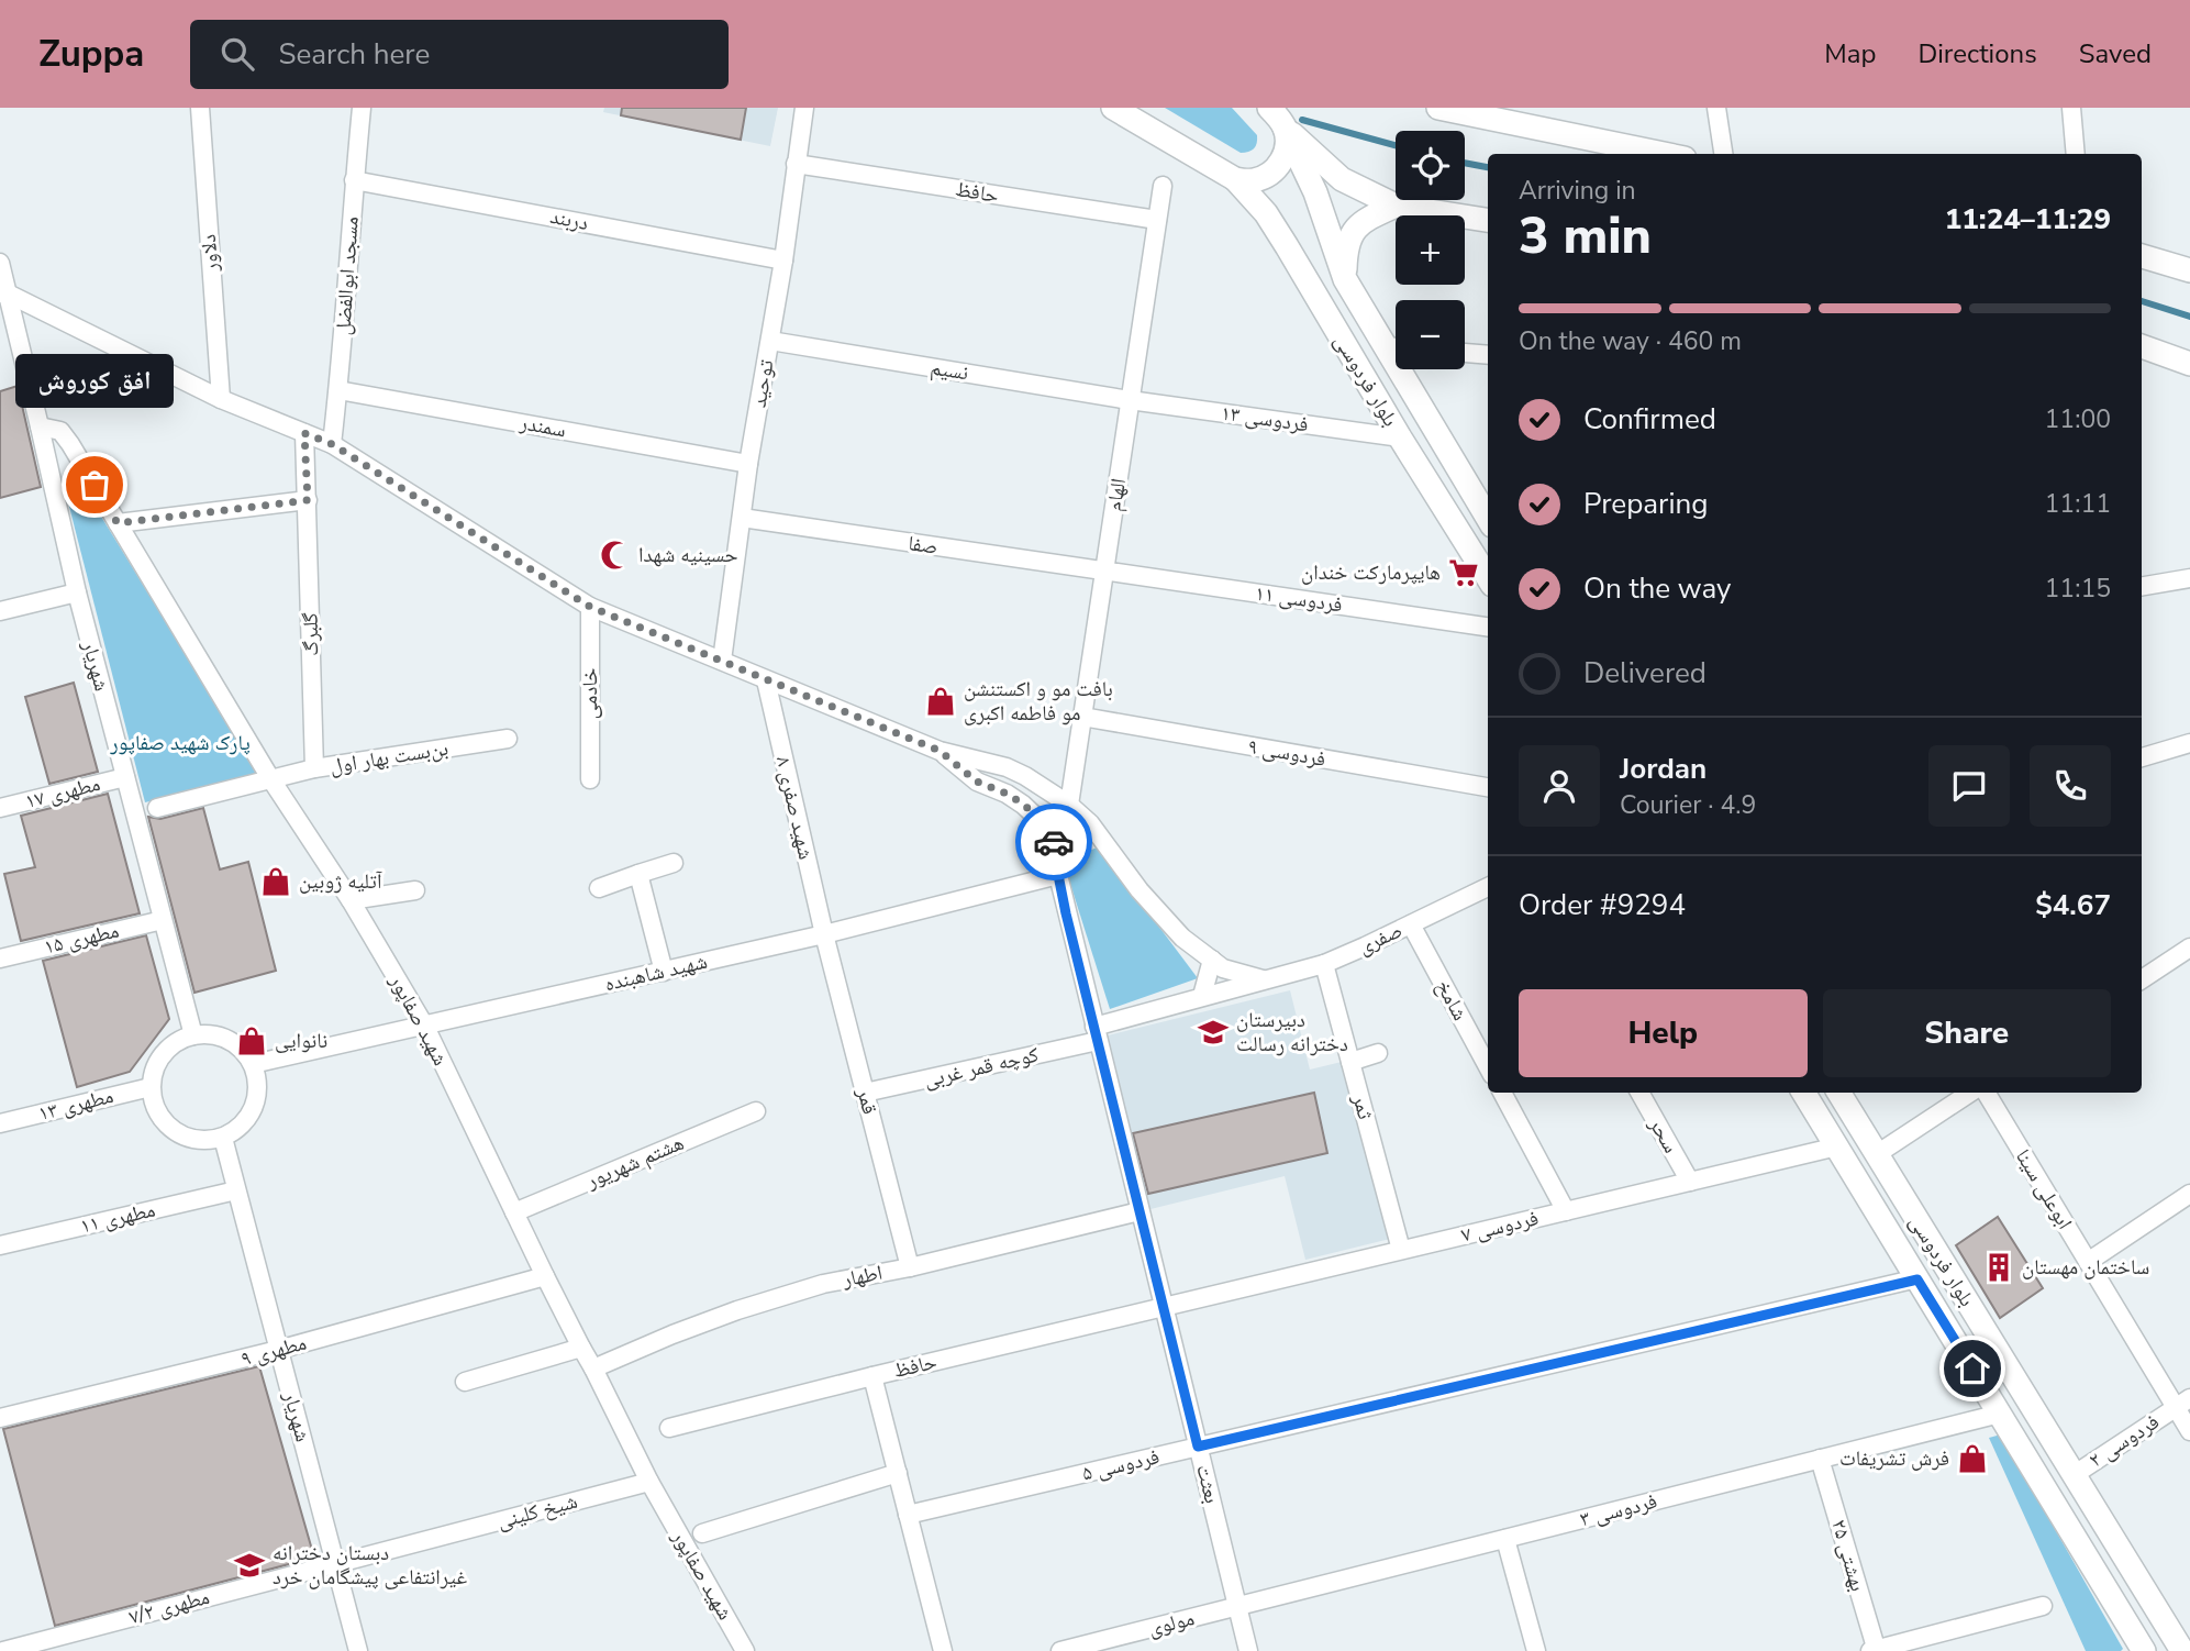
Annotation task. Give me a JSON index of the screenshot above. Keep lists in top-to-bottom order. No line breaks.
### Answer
{"streets":{"main road":["بلوار فردوسی"],"street":["حافظ","دربند","دلاور","مسجد ابوالفضل","نسیم","توحید","فردوسی ۱۳","سمندر","الهام","صفا","فردوسی ۱۱","گلبرگ","شهریار","خادمی","فردوسی ۹","بن‌بست بهار اول","مطهری ۱۷","شهید صفری ۸","مطهری ۱۵","صفری","شهید شاهبنده","شامخ","شهید صفاپور","کوچه قمر غربی","قمر","مطهری ۱۳","ثمر","سحر","هشتم شهریور","ابوعلی سینا","مطهری ۱۱","فردوسی ۷","اطهار","مطهری ۹","فردوسی ۲","فردوسی ۵","بعثت","فردوسی ۳","شیخ کلینی","بهشتی ۲۵","مطهری ۷/۲","مولوی"]},"crossings":[["حافظ","توحید"],["حافظ","الهام"],["حافظ","فردوسی ۷"],["حافظ","بعثت"],["دربند","مسجد ابوالفضل"],["دربند","توحید"],["مسجد ابوالفضل","سمندر"],["نسیم","توحید"],["نسیم","فردوسی ۱۳"],["نسیم","الهام"],["بلوار فردوسی","فردوسی ۱۳"],["بلوار فردوسی","فردوسی ۷"],["بلوار فردوسی","فردوسی ۲"],["بلوار فردوسی","فردوسی ۵"],["بلوار فردوسی","فردوسی ۳"],["توحید","سمندر"],["توحید","صفا"],["فردوسی ۱۳","الهام"],["الهام","صفا"],["الهام","فردوسی ۱۱"],["الهام","فردوسی ۹"],["الهام","بعثت"],["صفا","فردوسی ۱۱"],["گلبرگ","بن‌بست بهار اول"],["شهریار","مطهری ۱۷"],["شهریار","مطهری ۱۵"],["شهریار","شهید شاهبنده"],["شهریار","شهید صفاپور"],["شهریار","مطهری ۱۳"],["شهریار","مطهری ۱۱"],["شهریار","مطهری ۹"],["شهریار","شیخ کلینی"],["شهریار","مطهری ۷/۲"],["بن‌بست بهار اول","شهید صفاپور"],["شهید صفری ۸","شهید شاهبنده"],["شهید صفری ۸","قمر"],["صفری","شامخ"],["صفری","کوچه قمر غربی"],["صفری","ثمر"],["شهید شاهبنده","شهید صفاپور"],["شهید شاهبنده","قمر"],["شهید شاهبنده","مطهری ۱۳"],["شهید شاهبنده","بعثت"],["شهید صفاپور","هشتم شهریور"],["شهید صفاپور","اطهار"],["شهید صفاپور","مطهری ۹"],["شهید صفاپور","شیخ کلینی"],["کوچه قمر غربی","قمر"],["کوچه قمر غربی","بعثت"],["قمر","اطهار"],["ثمر","فردوسی ۷"],["سحر","فردوسی ۷"],["ابوعلی سینا","فردوسی ۲"],["فردوسی ۷","بعثت"],["اطهار","بعثت"],["فردوسی ۵","بعثت"],["بعثت","فردوسی ۳"],["بعثت","مولوی"],["فردوسی ۳","بهشتی ۲۵"],["فردوسی ۳","مولوی"],["شیخ کلینی","مطهری ۷/۲"]],"parks":["پارک شهید صفاپور"],"places":{"other":["افق کوروش"],"mosque":["حسینیه شهدا"],"supermarket":["هایپرمارکت خندان"],"shop":["بافت مو و اکستنشن مو فاطمه اکبری","آتلیه ژوبین","نانوایی","فرش تشریفات"],"school or university":["دبیرستان دخترانه رسالت","دبستان دخترانه غیرانتفاعی پیشگامان خرد"],"building":["ساختمان مهستان"]},"page":{"header":"Zuppa","search":"Search here","nav":["Map","Directions","Saved"],"map_buttons":["+","−"],"heading":["3 min","Arriving in","11:24–11:29"],"panel":["Jordan","Courier · 4.9","Order #9294","$4.67"],"bar":"On the way · 460 m","bubble":"افق کوروش","list":[["Confirmed","11:00"],["Preparing","11:11"],["On the way","11:15"],"Delivered"],"buttons":["Help","Share"]}}
